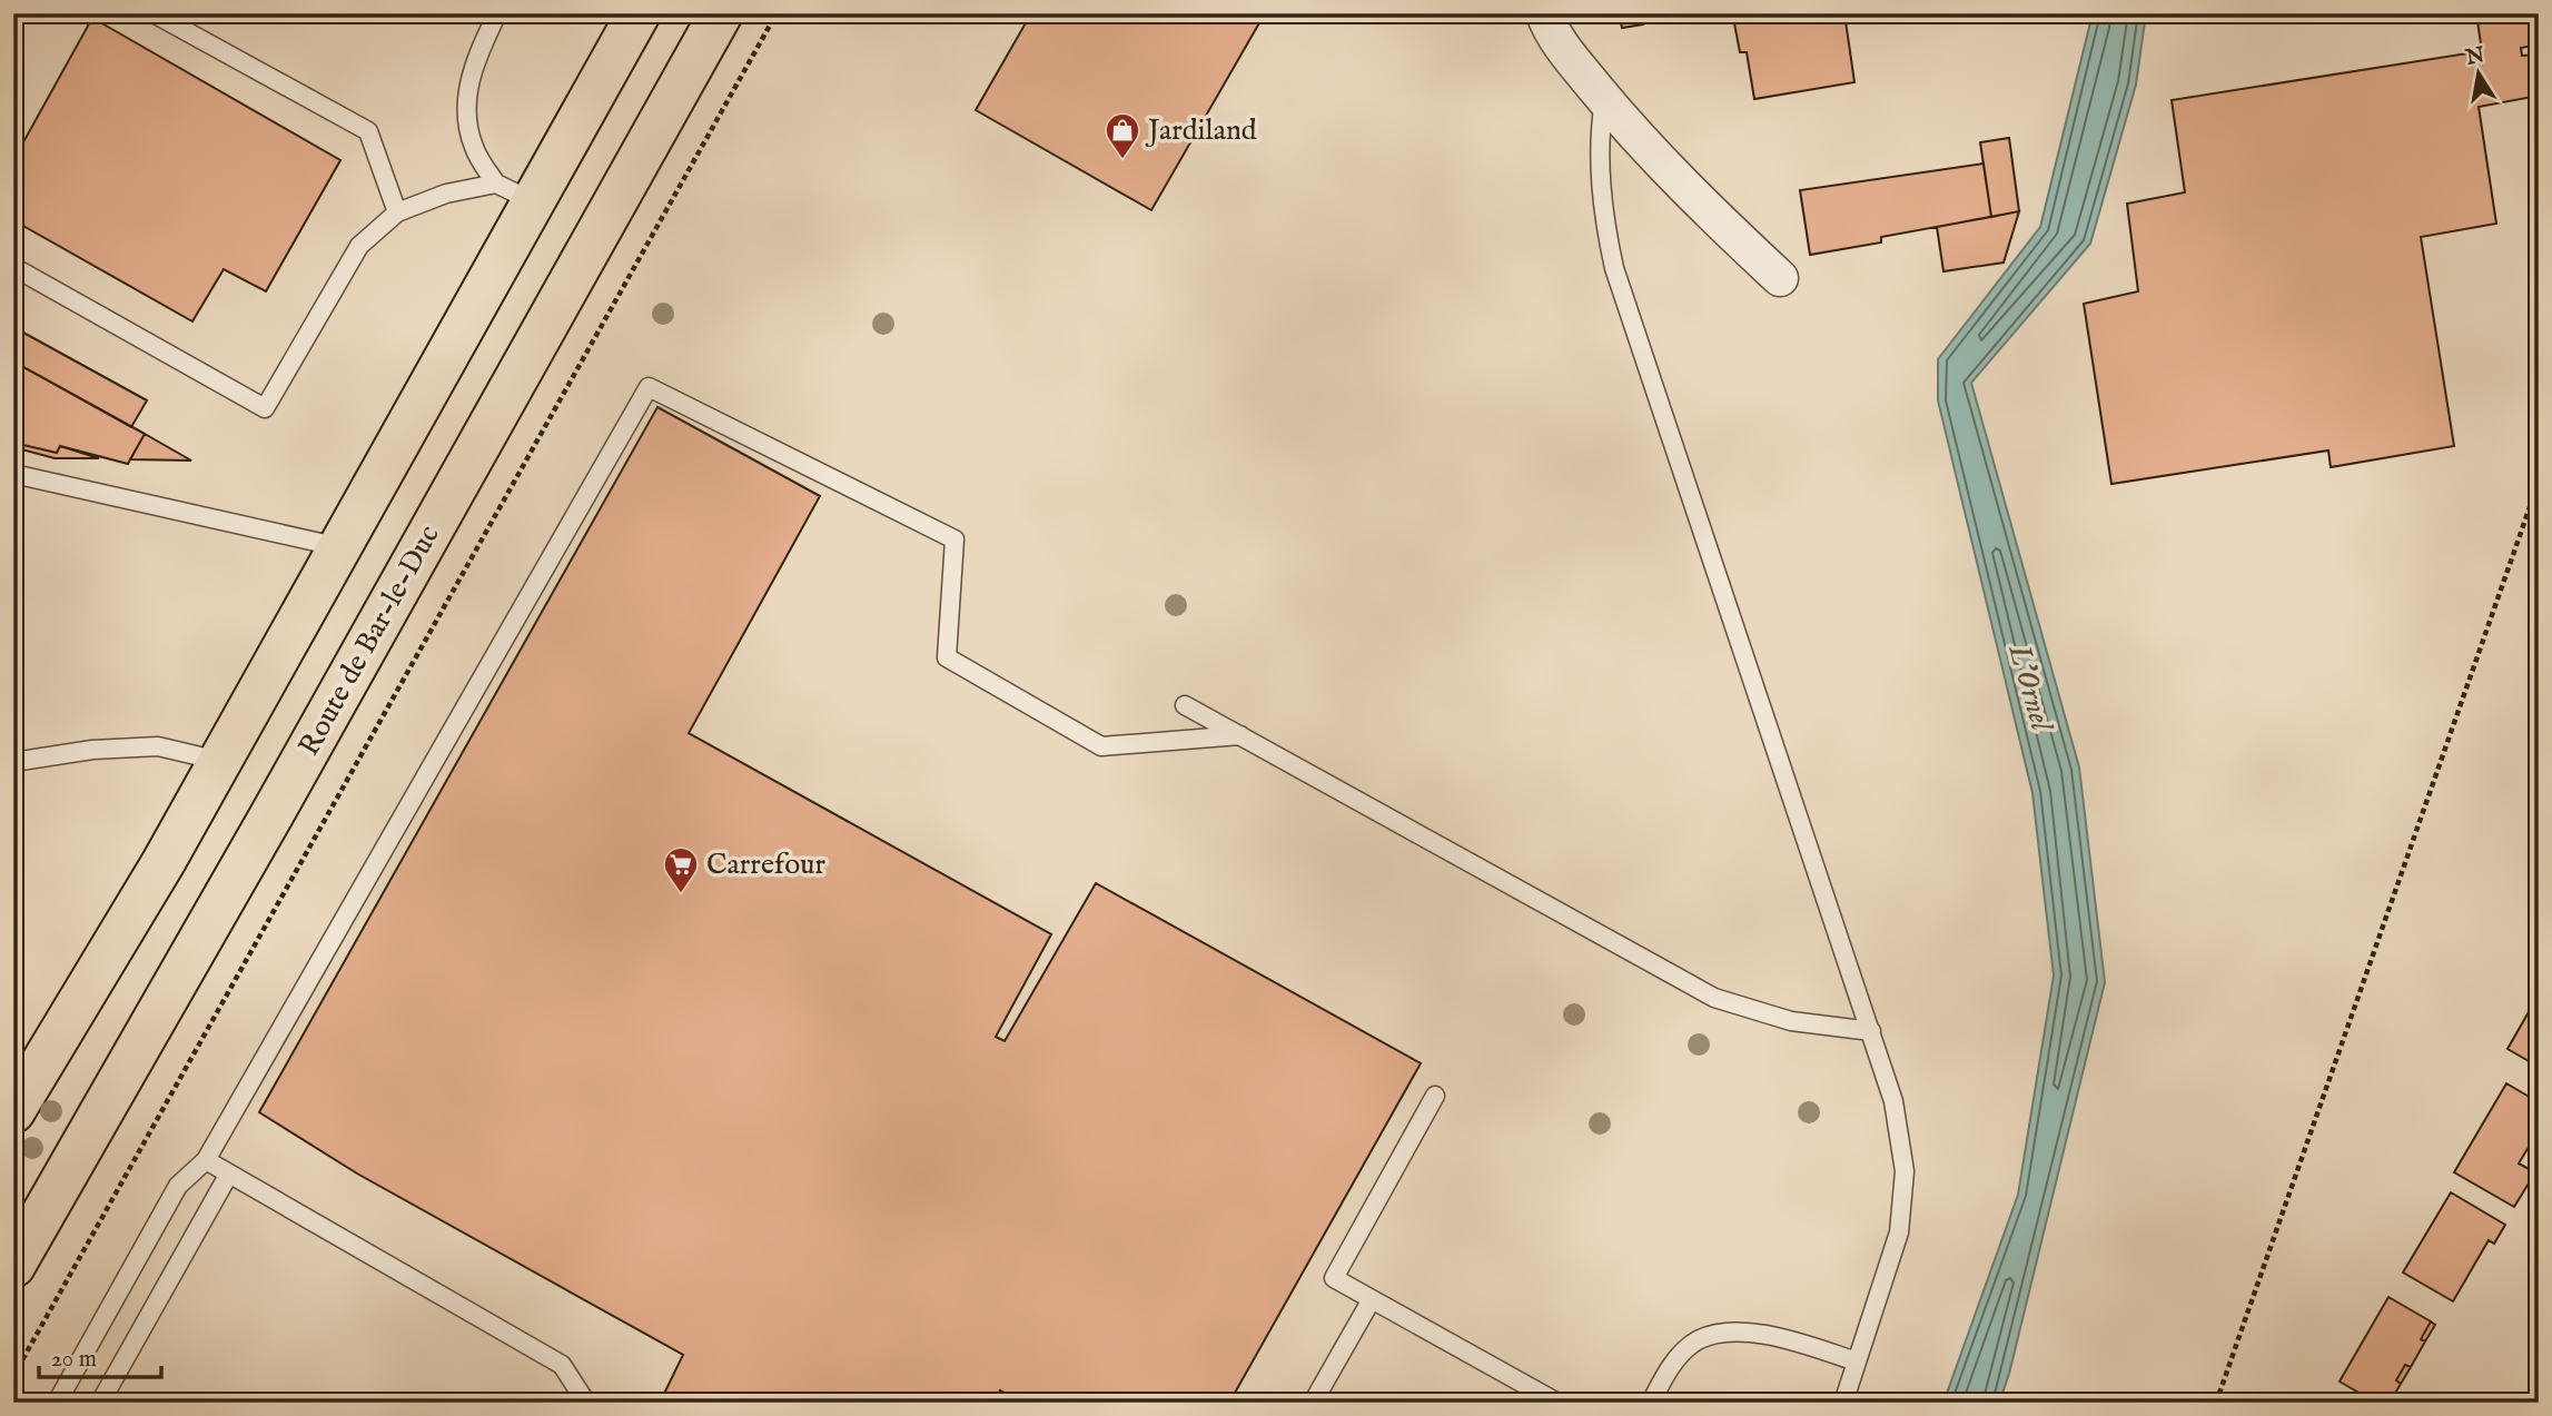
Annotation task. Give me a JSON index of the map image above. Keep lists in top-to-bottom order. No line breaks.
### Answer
{"streets":{"main road":["Route de Bar-le-Duc"]},"water":["L'Ornel"],"places":{"shop":["Jardiland"],"supermarket":["Carrefour"]},"scale_bar":"20 m","north":"top"}
